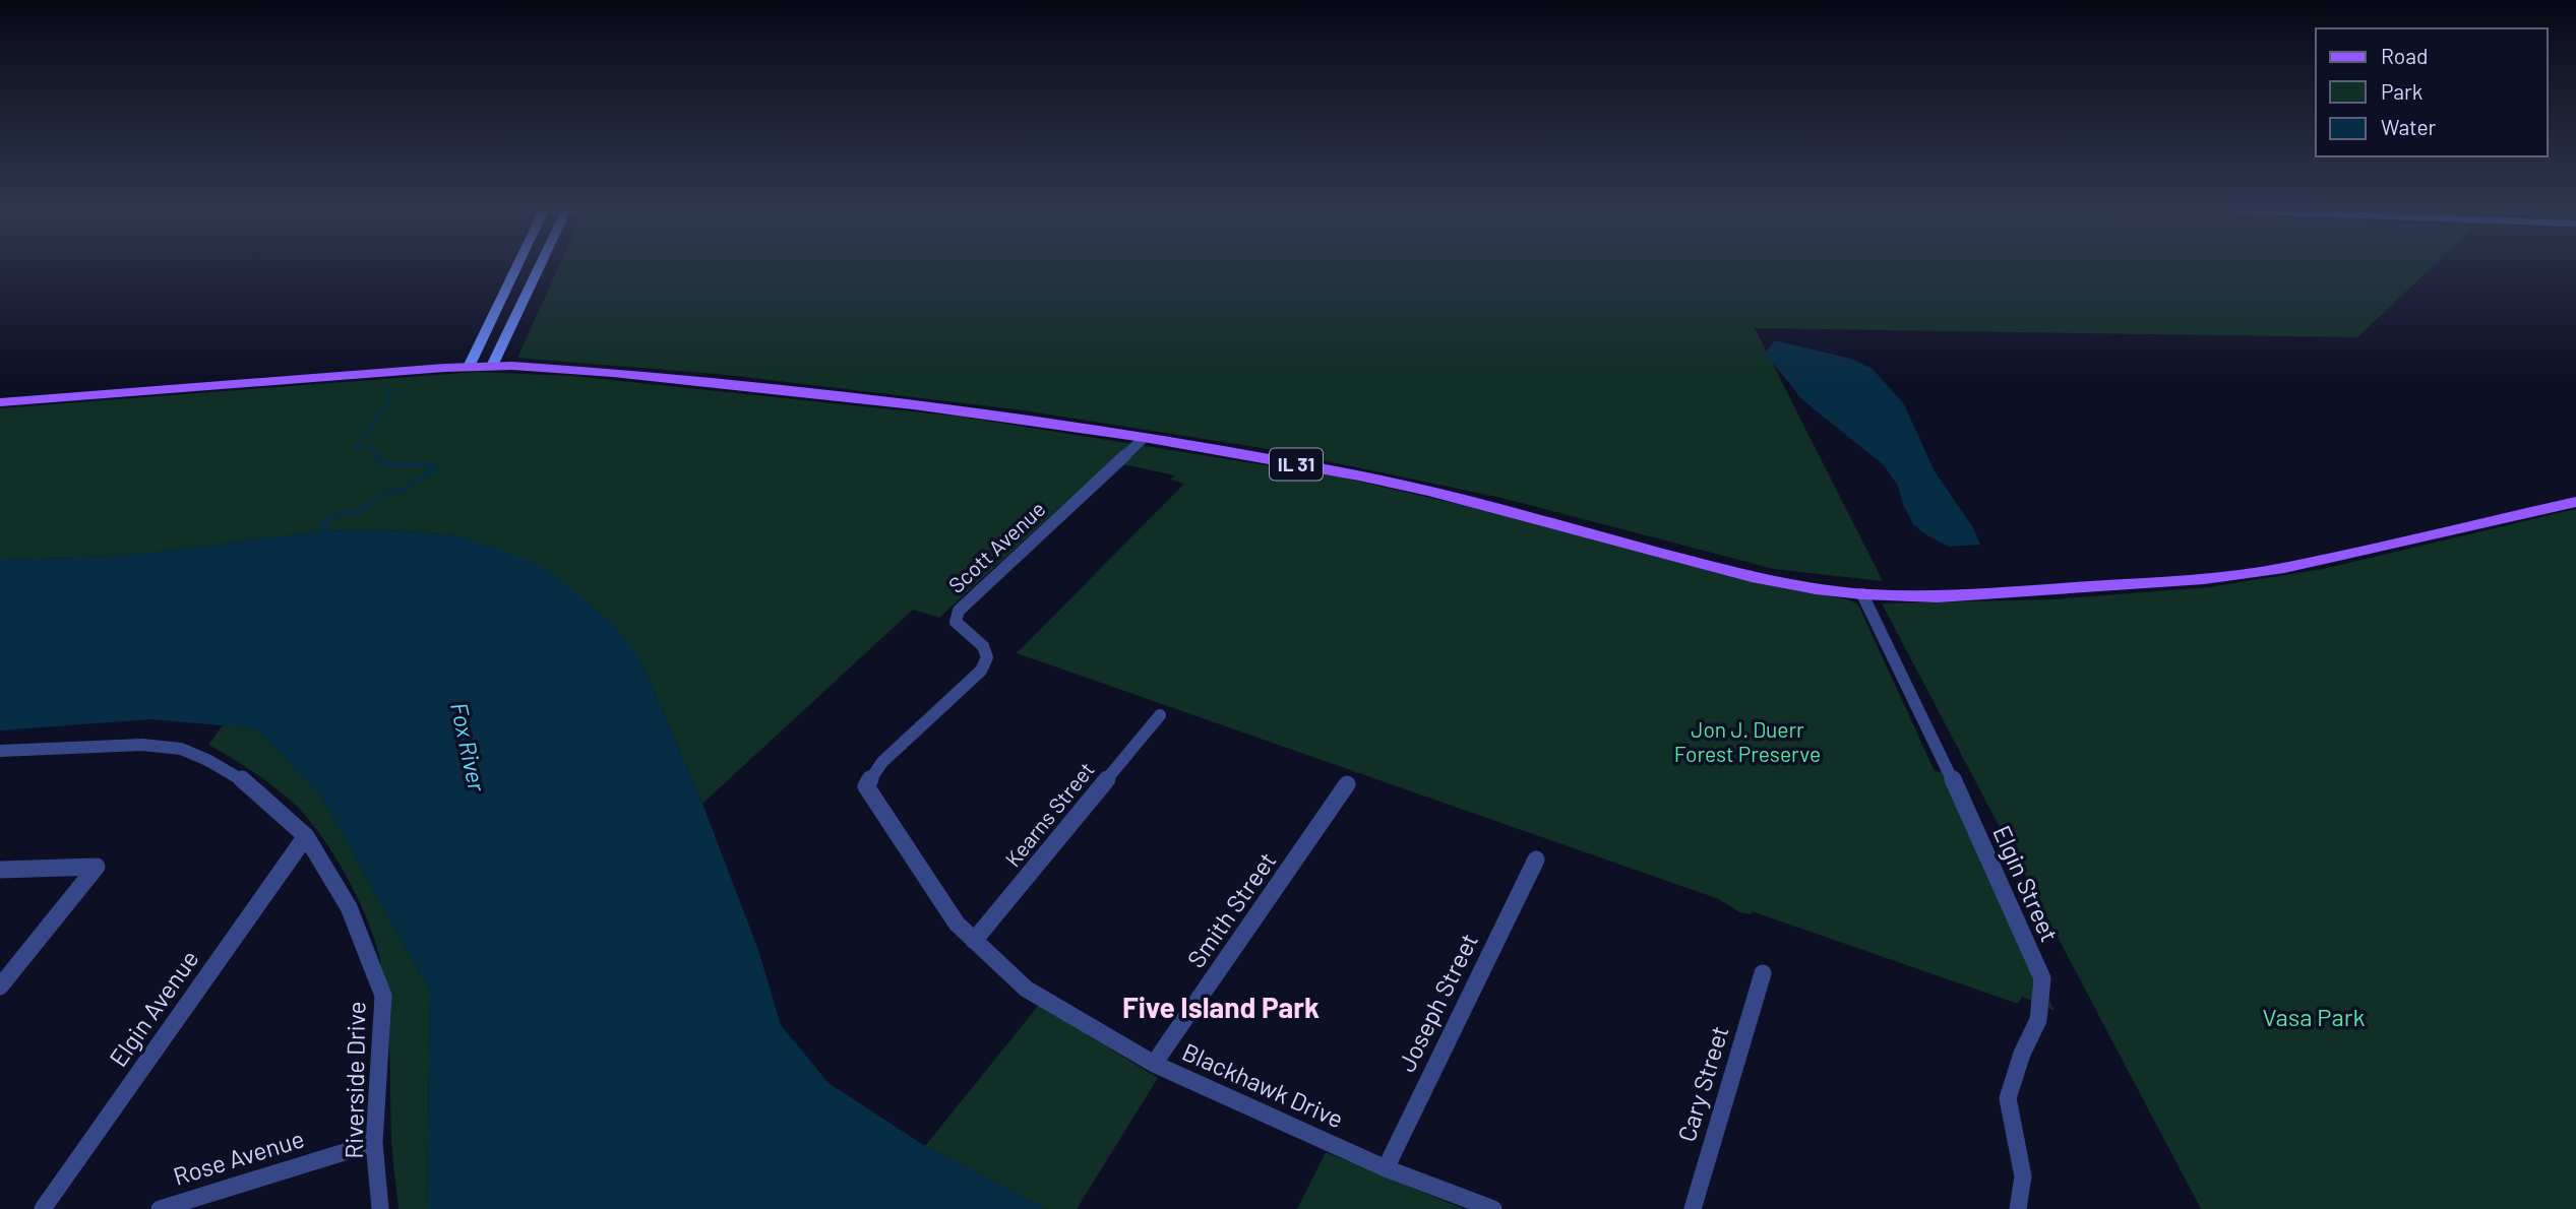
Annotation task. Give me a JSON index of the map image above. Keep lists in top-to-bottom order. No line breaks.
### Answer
{"streets":{"main road":["IL 31"],"street":["Scott Avenue","Kearns Street","Elgin Street","Smith Street","Joseph Street","Elgin Avenue","Riverside Drive","Cary Street","Blackhawk Drive","Rose Avenue"]},"crossings":[["IL 31","Scott Avenue"],["IL 31","Elgin Street"],["Scott Avenue","Blackhawk Drive"],["Kearns Street","Blackhawk Drive"],["Smith Street","Blackhawk Drive"],["Joseph Street","Blackhawk Drive"],["Elgin Avenue","Riverside Drive"],["Riverside Drive","Rose Avenue"]],"districts":["Five Island Park"],"water":["Fox River"],"parks":["Jon J. Duerr Forest Preserve","Vasa Park"],"legend":["Road","Park","Water"]}
